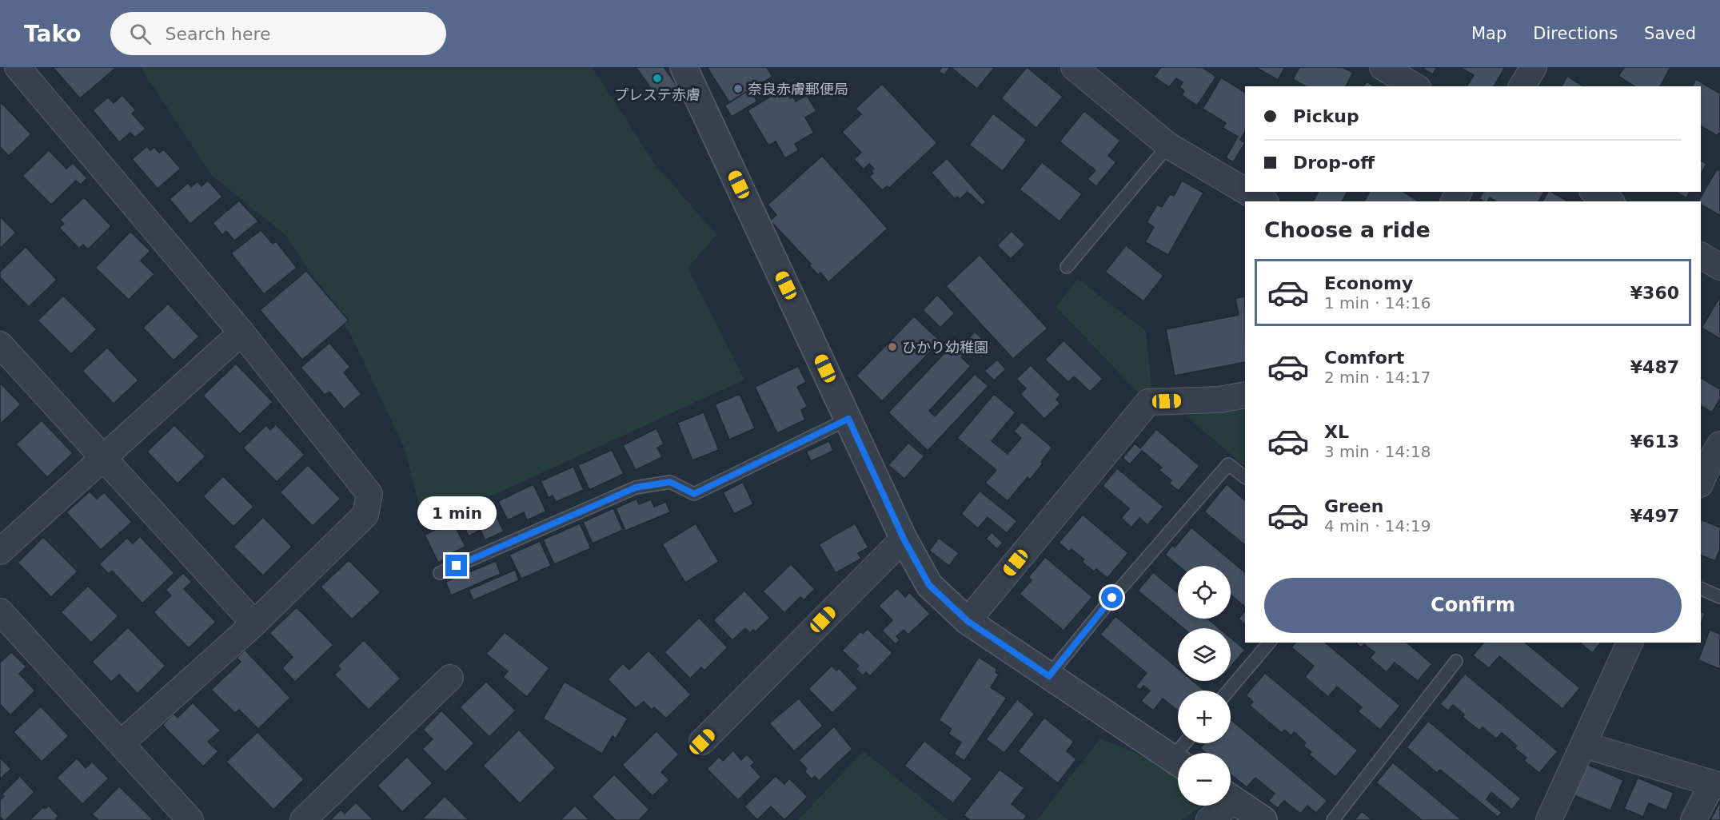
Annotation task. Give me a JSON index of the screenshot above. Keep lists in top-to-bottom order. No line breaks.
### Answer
{"places":["プレステ赤膚","奈良赤膚郵便局","ひかり幼稚園"],"page":{"header":"Tako","search":"Search here","nav":["Map","Directions","Saved"],"banner":["Pickup","Drop-off"],"heading":"Choose a ride","list":[{"name":"Economy","note":"1 min · 14:16","value":"¥360"},{"name":"Comfort","note":"2 min · 14:17","value":"¥487"},{"name":"XL","note":"3 min · 14:18","value":"¥613"},{"name":"Green","note":"4 min · 14:19","value":"¥497"}],"bubble":"1 min","map_buttons":["+","−"],"buttons":"Confirm"}}
